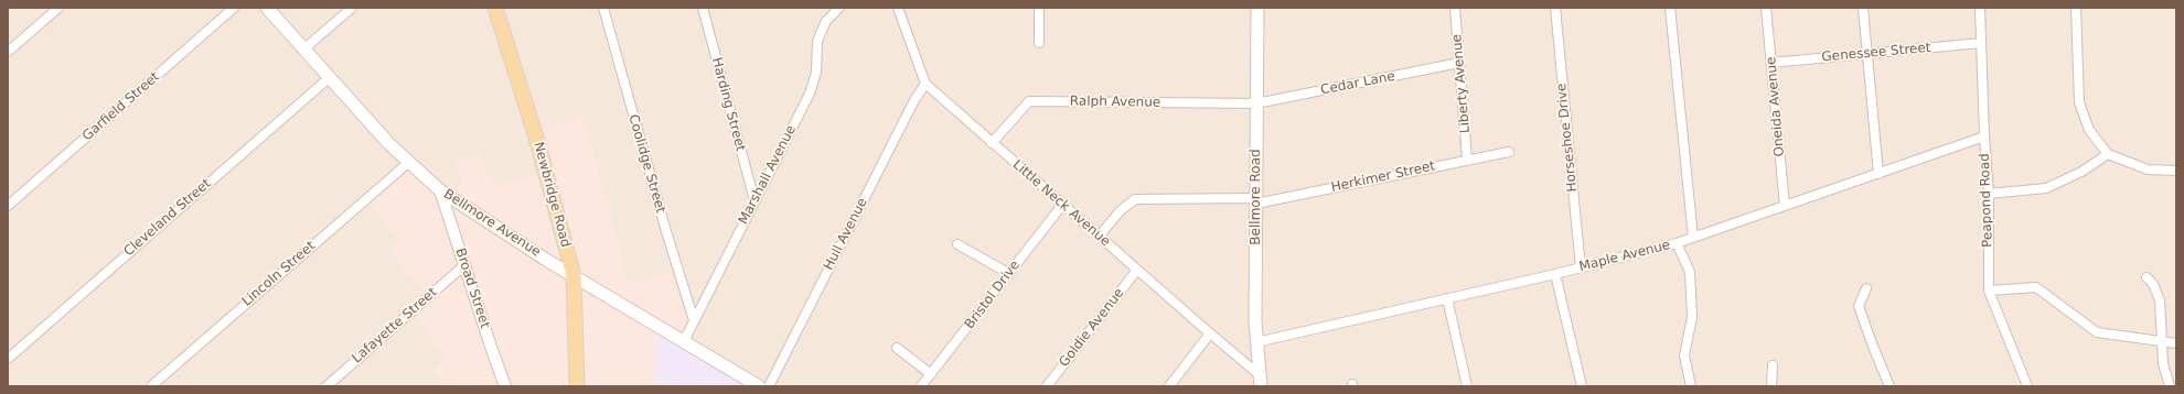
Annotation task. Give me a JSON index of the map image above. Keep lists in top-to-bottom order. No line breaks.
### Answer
{"streets":{"main road":["Newbridge Road","Bellmore Road","Bellmore Avenue"],"street":["Genessee Street","Cedar Lane","Liberty Avenue","Ralph Avenue","Harding Street","Garfield Street","Oneida Avenue","Horseshoe Drive","Coolidge Street","Marshall Avenue","Herkimer Street","Peapond Road","Little Neck Avenue","Cleveland Street","Hull Avenue","Maple Avenue","Lincoln Street","Broad Street","Bristol Drive","Lafayette Street","Goldie Avenue"]},"crossings":[["Genessee Street","Oneida Avenue"],["Genessee Street","Peapond Road"],["Cedar Lane","Liberty Avenue"],["Cedar Lane","Ralph Avenue"],["Cedar Lane","Bellmore Road"],["Liberty Avenue","Herkimer Street"],["Ralph Avenue","Bellmore Road"],["Ralph Avenue","Little Neck Avenue"],["Harding Street","Marshall Avenue"],["Oneida Avenue","Maple Avenue"],["Horseshoe Drive","Maple Avenue"],["Coolidge Street","Marshall Avenue"],["Marshall Avenue","Bellmore Avenue"],["Herkimer Street","Bellmore Road"],["Herkimer Street","Little Neck Avenue"],["Newbridge Road","Bellmore Avenue"],["Bellmore Road","Little Neck Avenue"],["Bellmore Road","Maple Avenue"],["Peapond Road","Maple Avenue"],["Little Neck Avenue","Hull Avenue"],["Little Neck Avenue","Bristol Drive"],["Little Neck Avenue","Goldie Avenue"],["Cleveland Street","Bellmore Avenue"],["Bellmore Avenue","Lincoln Street"],["Bellmore Avenue","Broad Street"],["Broad Street","Lafayette Street"]]}
